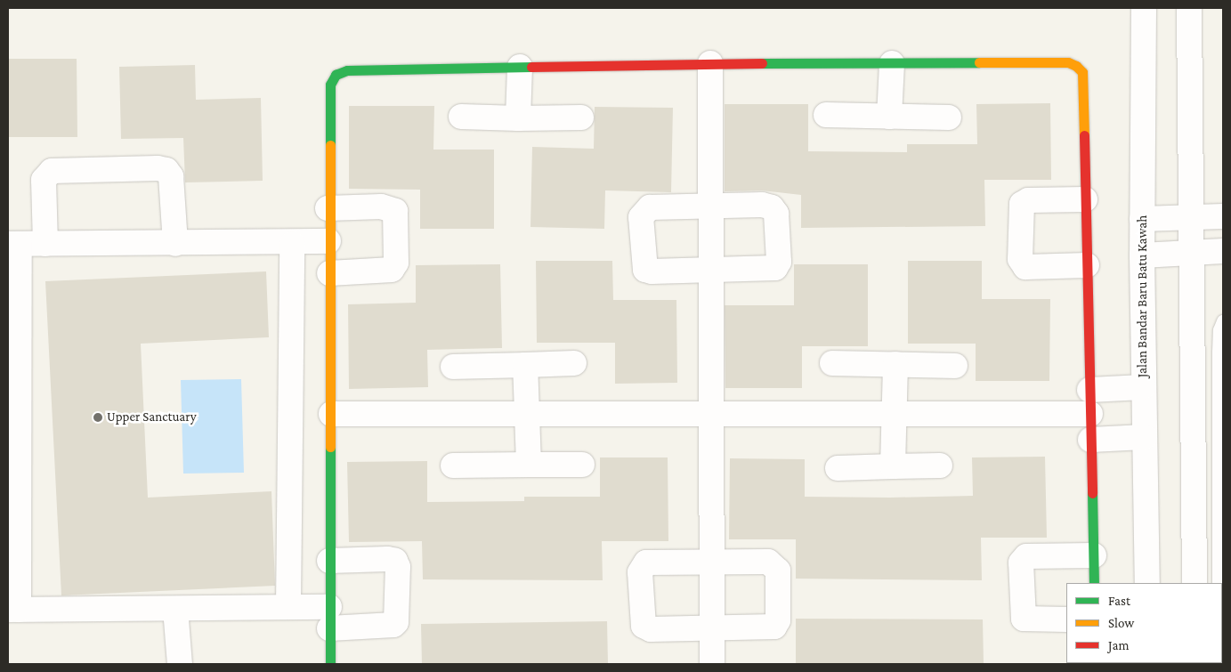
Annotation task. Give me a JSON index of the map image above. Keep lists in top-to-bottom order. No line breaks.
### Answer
{"streets":{"street":["Jalan Bandar Baru Batu Kawah"]},"places":["Upper Sanctuary"],"legend":["Fast","Slow","Jam"]}
